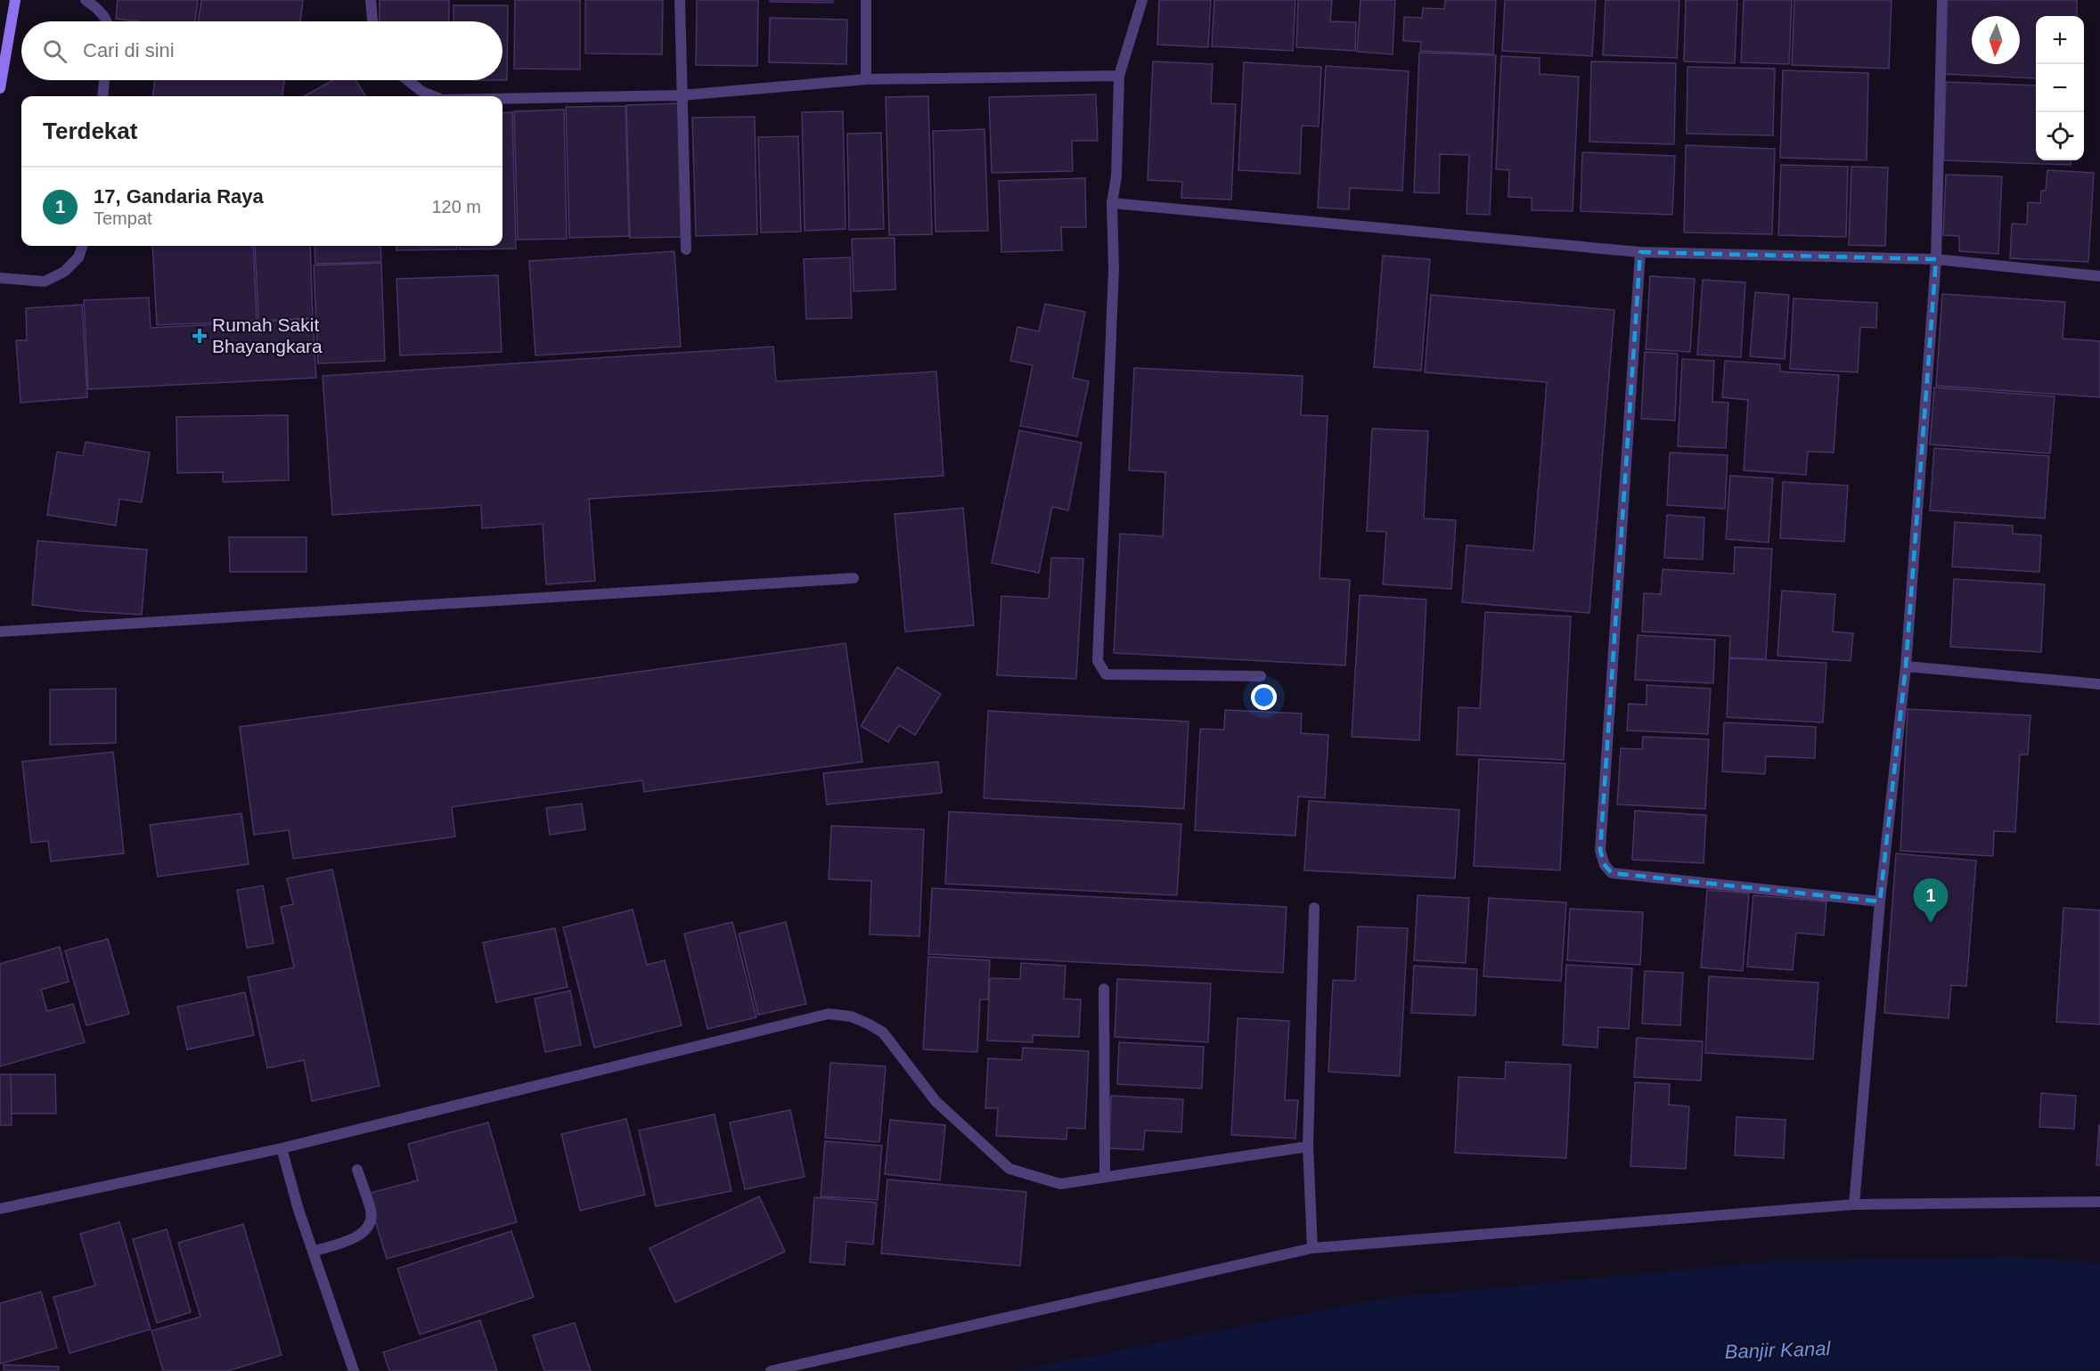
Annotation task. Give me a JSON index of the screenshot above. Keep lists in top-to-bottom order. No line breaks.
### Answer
{"water":["Banjir Kanal"],"places":{"health":["Rumah Sakit Bhayangkara"]},"north":"bottom","page":{"map_buttons":["+","−"],"search":"Cari di sini","heading":"Terdekat","list":[{"mark":"1","name":"17, Gandaria Raya","note":"Tempat","value":"120 m"}],"pins":"1"}}
